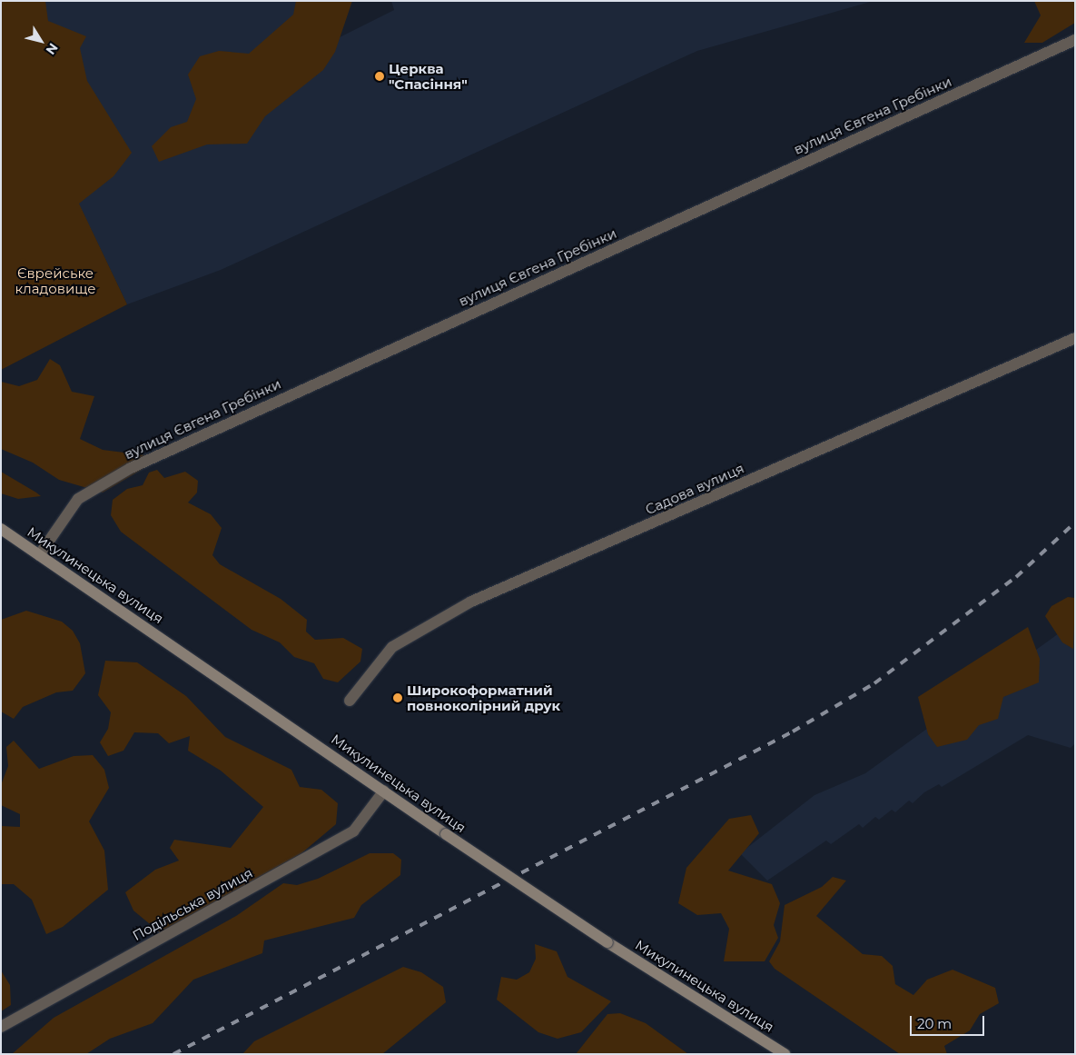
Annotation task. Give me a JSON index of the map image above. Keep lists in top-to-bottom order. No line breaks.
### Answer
{"streets":{"main road":["Микулинецька вулиця"],"street":["вулиця Євгена Гребінки","Садова вулиця","Подільська вулиця"]},"crossings":[["вулиця Євгена Гребінки","Микулинецька вулиця"],["Микулинецька вулиця","Подільська вулиця"]],"parks":["Єврейське кладовище"],"places":["Церква \"Спасіння\"","Широкоформатний повноколірний друк"],"scale_bar":"20 m","north":"bottom right"}
